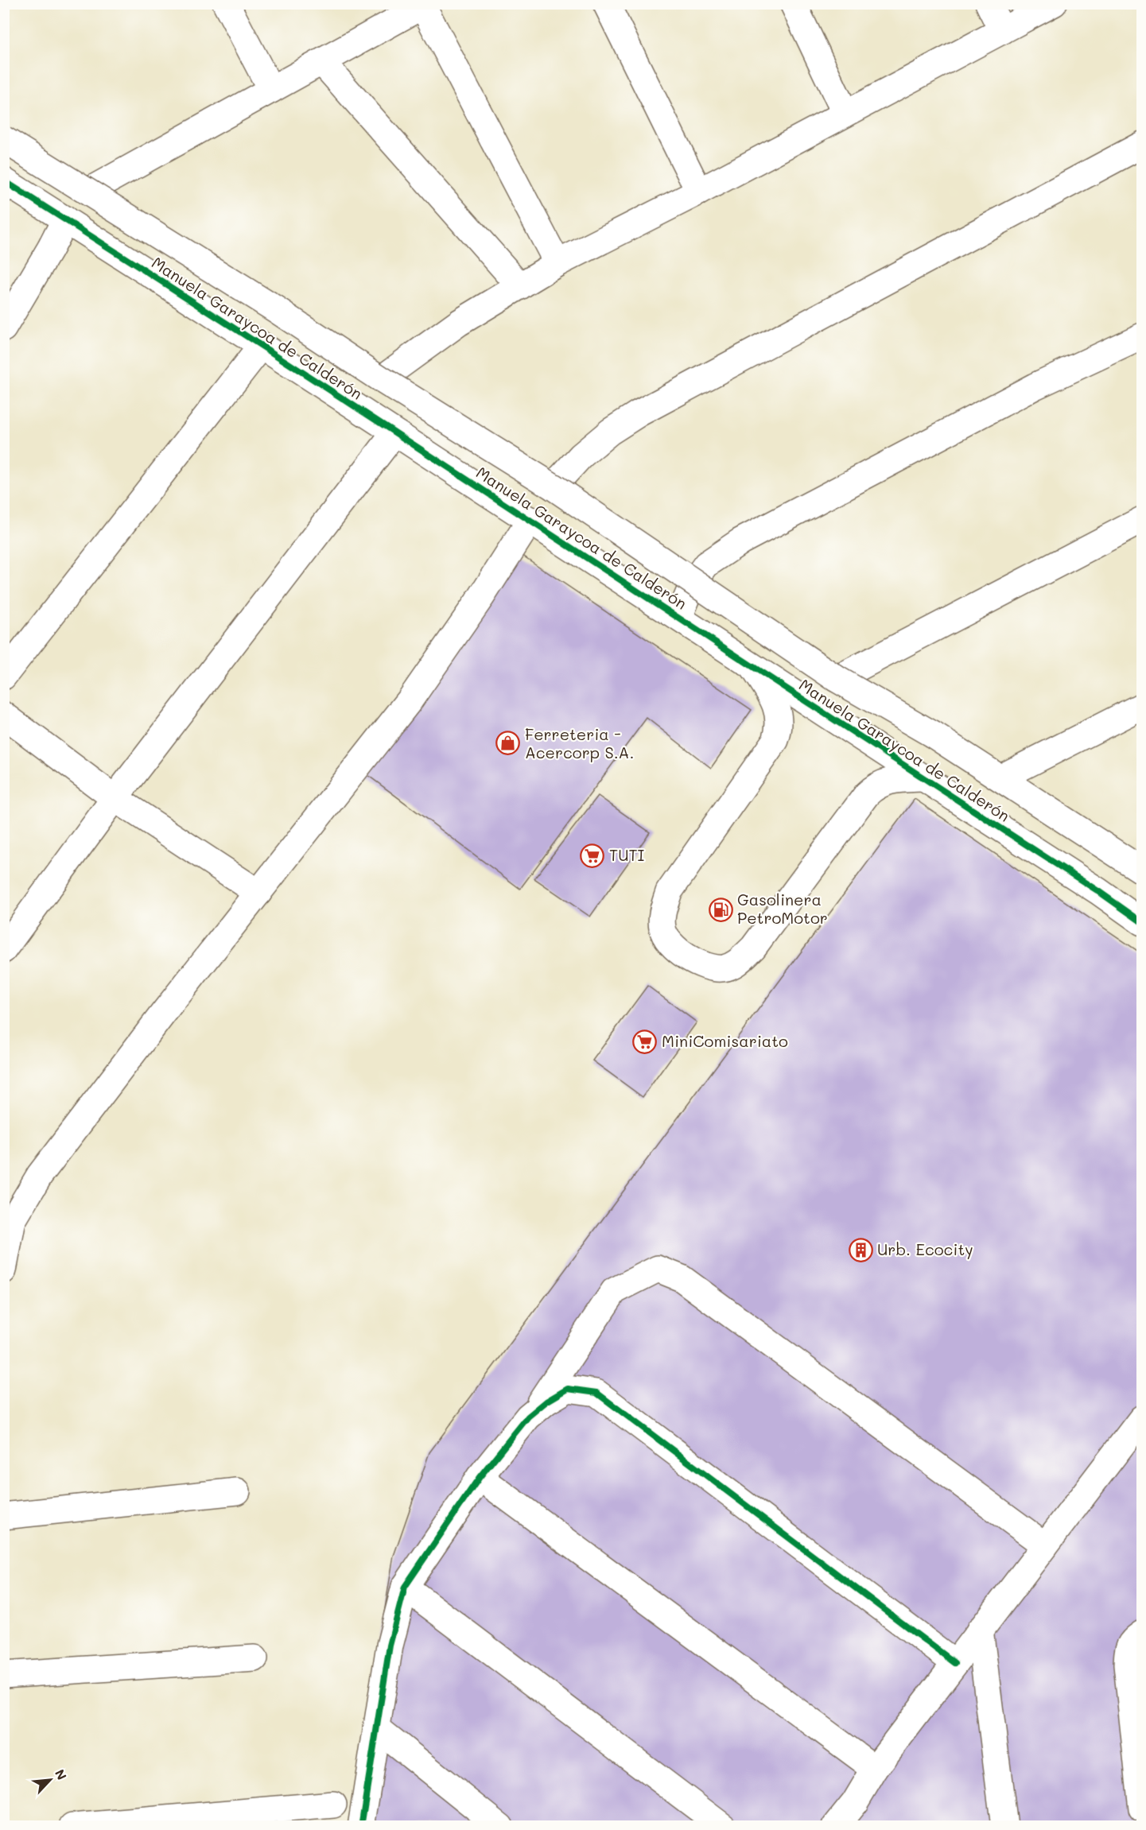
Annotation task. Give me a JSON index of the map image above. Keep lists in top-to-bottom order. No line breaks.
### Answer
{"streets":{"street":["Manuela Garaycoa de Calderón"]},"places":{"shop":["Ferreteria - Acercorp S.A."],"supermarket":["TUTI","MiniComisariato"],"fuel station":["Gasolinera PetroMotor"],"building":["Urb. Ecocity"]},"north":"top right"}
